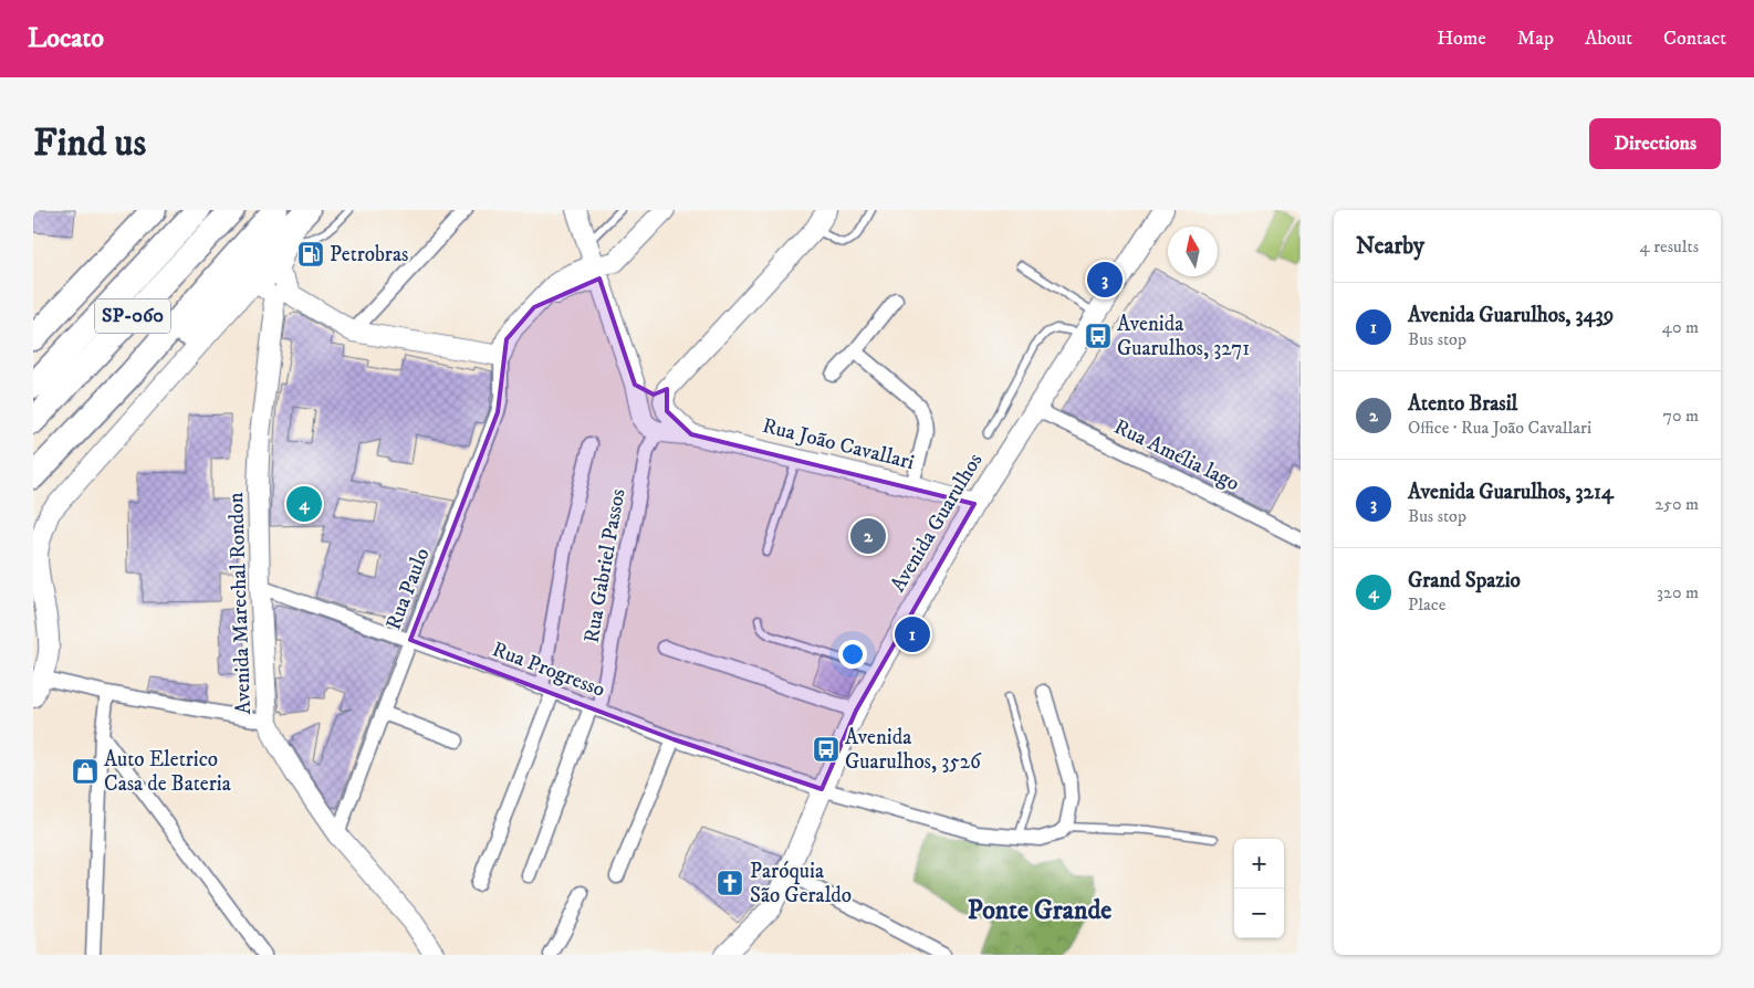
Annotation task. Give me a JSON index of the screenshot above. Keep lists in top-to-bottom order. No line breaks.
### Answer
{"streets":{"highway":["SP-060"],"street":["Rua João Cavallari","Rua Amélia lago","Avenida Guarulhos","Rua Gabriel Passos","Rua Paulo","Avenida Marechal Rondon","Rua Progresso"]},"crossings":[["Rua João Cavallari","Avenida Guarulhos"],["Rua João Cavallari","Rua Gabriel Passos"],["Rua Amélia lago","Avenida Guarulhos"],["Avenida Guarulhos","Rua Progresso"],["Rua Gabriel Passos","Rua Progresso"],["Rua Paulo","Avenida Marechal Rondon"],["Rua Paulo","Rua Progresso"],["Avenida Marechal Rondon","Rua Progresso"]],"districts":["Ponte Grande"],"places":{"fuel station":["Petrobras"],"bus stop":["Avenida Guarulhos, 3271","Avenida Guarulhos, 3526"],"shop":["Auto Eletrico Casa de Bateria"],"church":["Paróquia São Geraldo"]},"north":"top","page":{"header":"Locato","nav":["Home","Map","About","Contact"],"buttons":"Directions","title":"Find us","heading":["Nearby","4 results"],"pins":["3","4","2","1"],"list":[{"mark":"1","name":"Avenida Guarulhos, 3439","note":"Bus stop","value":"40 m"},{"mark":"2","name":"Atento Brasil","note":"Office · Rua João Cavallari","value":"70 m"},{"mark":"3","name":"Avenida Guarulhos, 3214","note":"Bus stop","value":"250 m"},{"mark":"4","name":"Grand Spazio","note":"Place","value":"320 m"}],"map_buttons":["+","−"]}}
